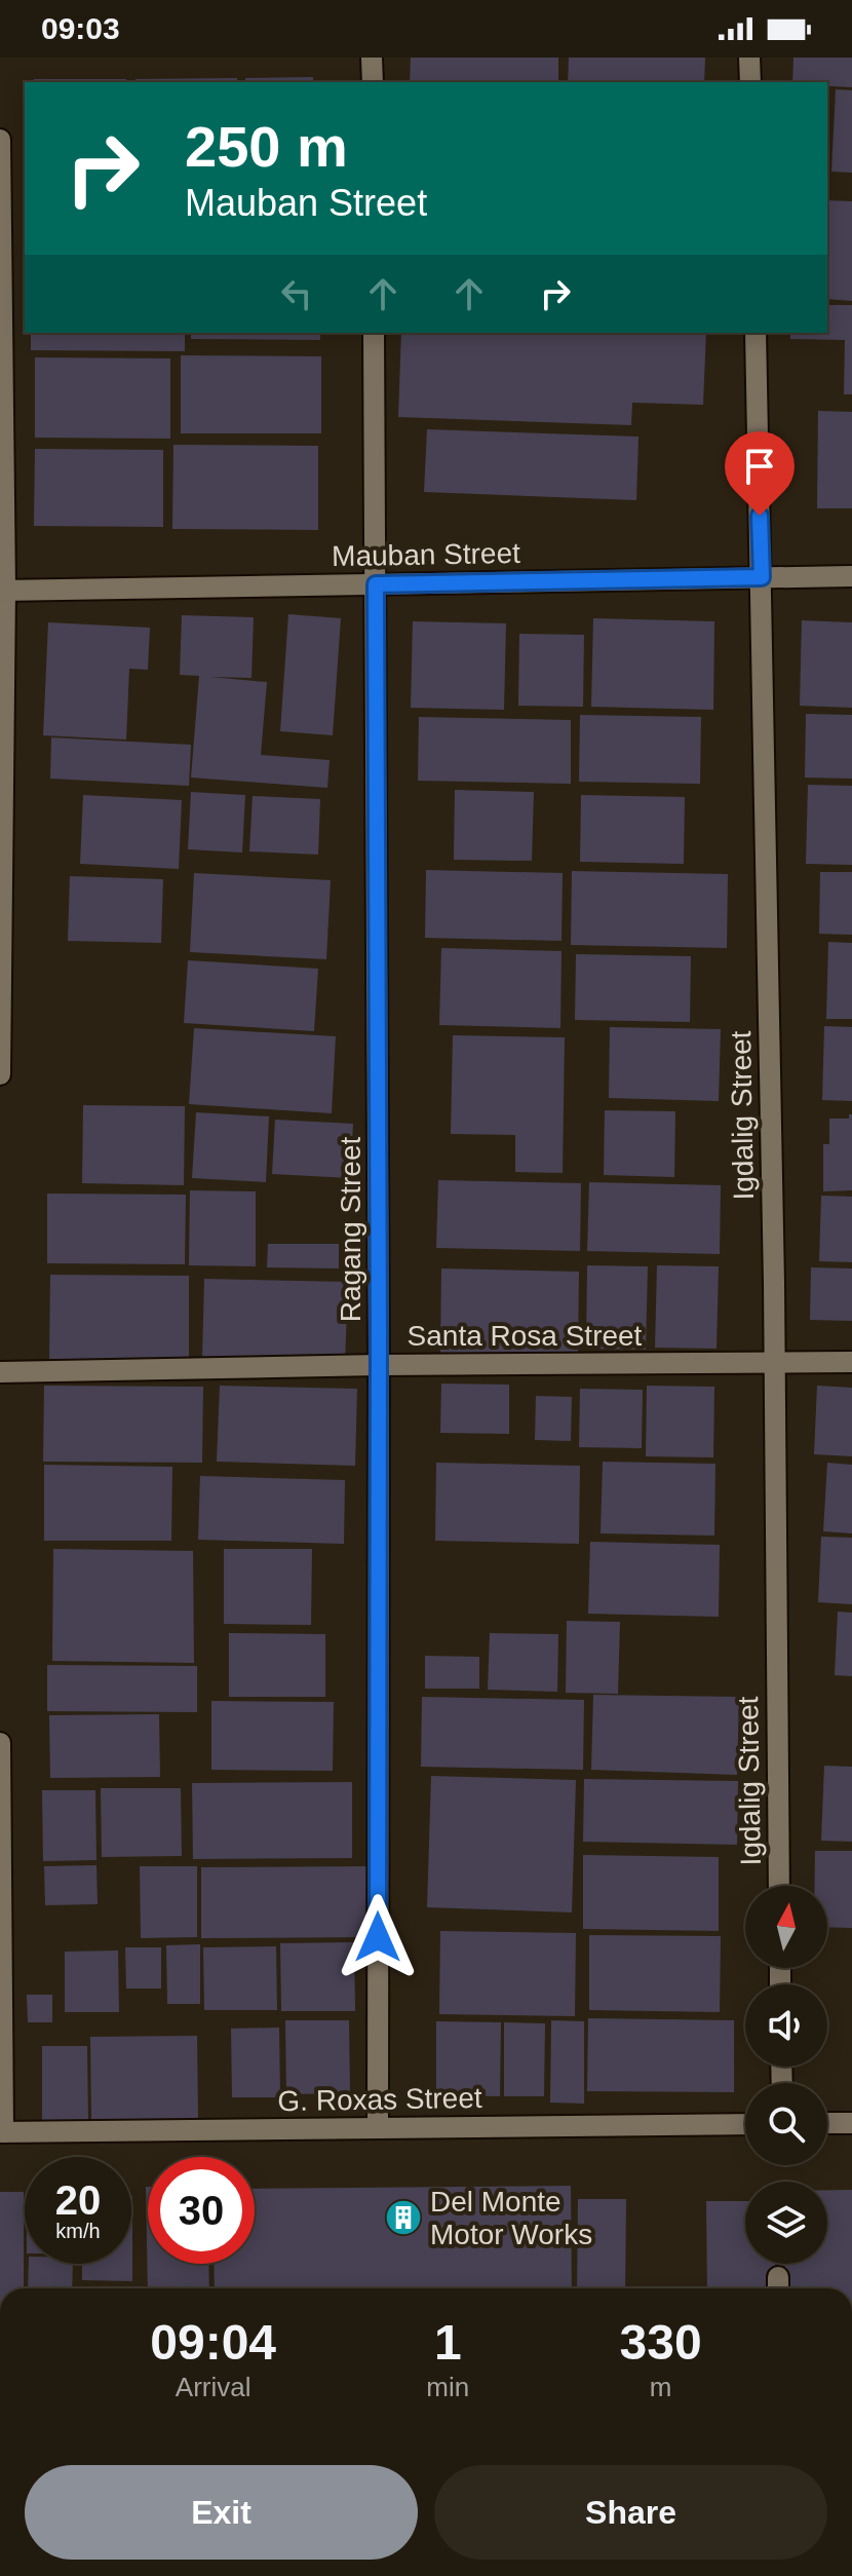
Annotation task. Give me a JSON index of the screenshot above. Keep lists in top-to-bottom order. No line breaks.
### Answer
{"streets":{"street":["Mauban Street","Igdalig Street","Ragang Street","Santa Rosa Street","G. Roxas Street"]},"crossings":[["Mauban Street","Igdalig Street"],["Mauban Street","Ragang Street"],["Igdalig Street","Santa Rosa Street"],["Ragang Street","Santa Rosa Street"],["Ragang Street","G. Roxas Street"]],"places":{"building":["Del Monte Motor Works"]},"north":"top","page":{"status":"09:03","turn":["250 m","Mauban Street"],"speed":"20 km/h","limit":"30","eta":["09:04","Arrival","1","min","330","m"],"buttons":["Exit","Share"]}}
